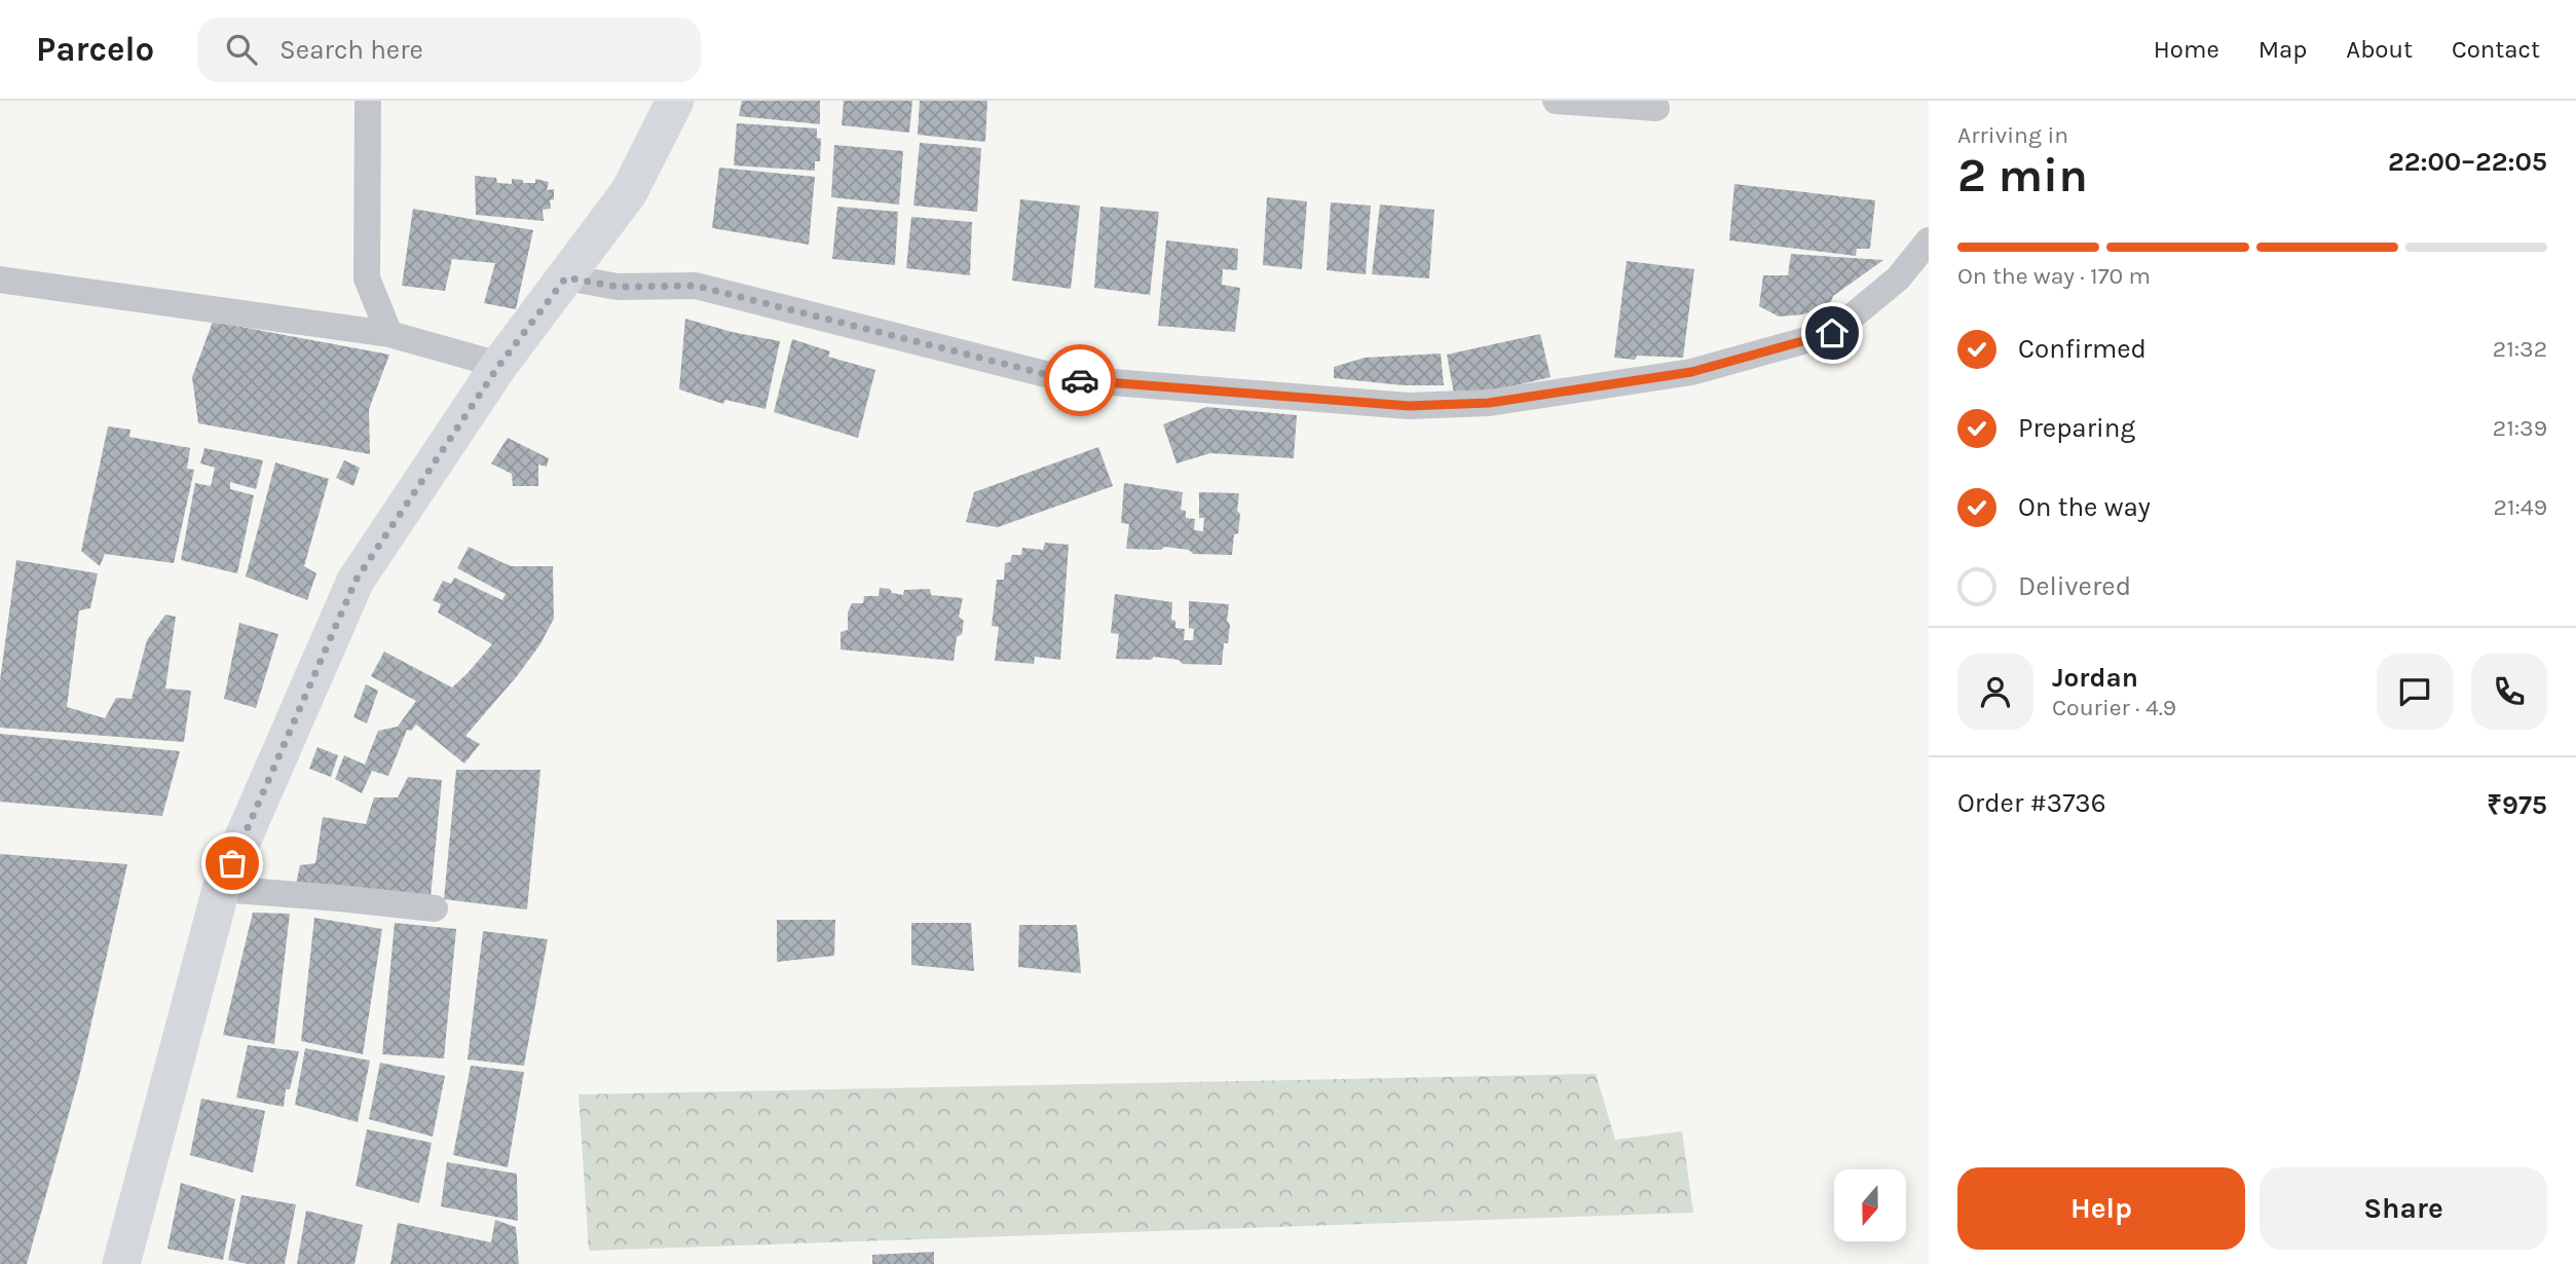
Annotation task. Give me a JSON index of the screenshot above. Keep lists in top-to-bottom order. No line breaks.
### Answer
{"north":"bottom","page":{"header":"Parcelo","search":"Search here","nav":["Home","Map","About","Contact"],"heading":["2 min","Arriving in","22:00–22:05"],"panel":["Jordan","Courier · 4.9","Order #3736","₹975"],"bar":"On the way · 170 m","list":[["Confirmed","21:32"],["Preparing","21:39"],["On the way","21:49"],"Delivered"],"buttons":["Help","Share"]}}
